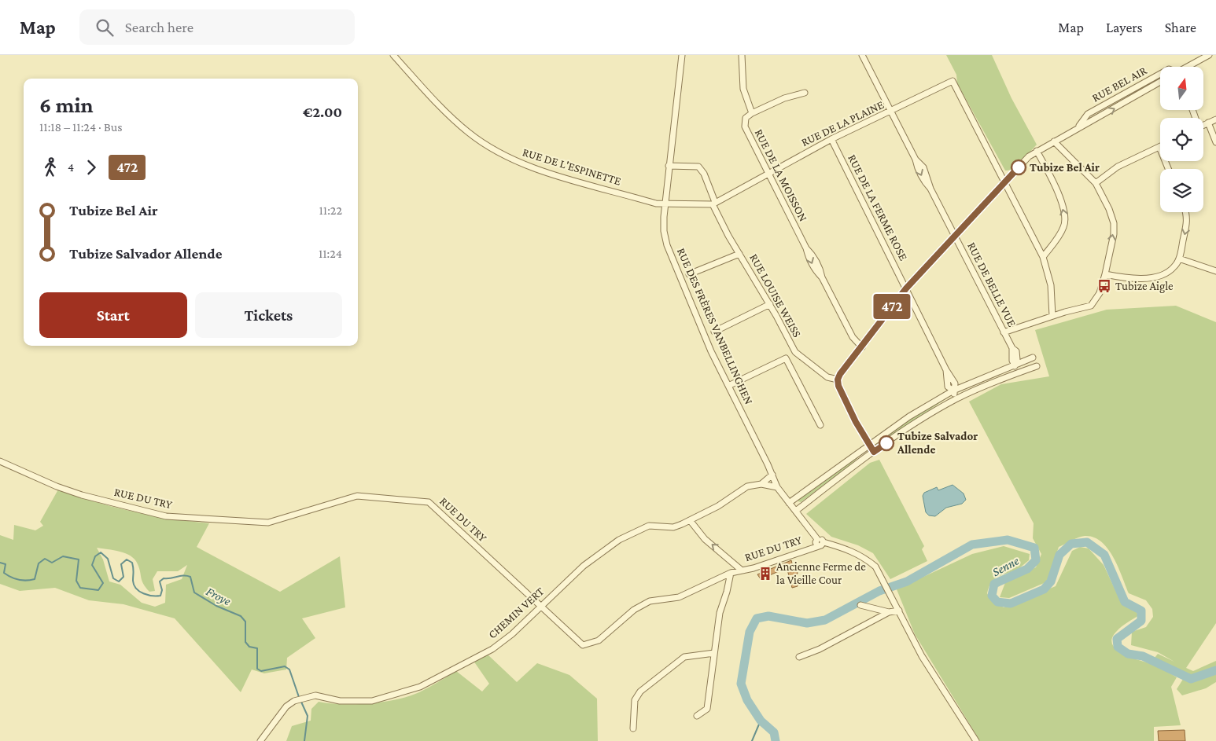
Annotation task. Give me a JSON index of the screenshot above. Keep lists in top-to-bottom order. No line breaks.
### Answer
{"streets":{"street":["RUE BEL AIR","RUE DE LA PLAINE","RUE DE L'ESPINETTE","RUE DE LA MOISSON","RUE DE LA FERME ROSE","RUE DE BELLE VUE","RUE LOUISE WEISS","RUE DES FRÈRES VANBELLINGHEN","RUE DU TRY","CHEMIN VERT"]},"crossings":[["RUE BEL AIR","RUE DE LA PLAINE"],["RUE BEL AIR","RUE DE LA MOISSON"],["RUE BEL AIR","RUE DE LA FERME ROSE"],["RUE BEL AIR","RUE DE BELLE VUE"],["RUE BEL AIR","RUE LOUISE WEISS"],["RUE DE LA PLAINE","RUE DE L'ESPINETTE"],["RUE DE LA PLAINE","RUE DE LA MOISSON"],["RUE DE LA PLAINE","RUE DE LA FERME ROSE"],["RUE DE LA PLAINE","RUE DE BELLE VUE"],["RUE DE LA PLAINE","RUE LOUISE WEISS"],["RUE DE L'ESPINETTE","RUE LOUISE WEISS"],["RUE DE L'ESPINETTE","RUE DES FRÈRES VANBELLINGHEN"],["RUE LOUISE WEISS","RUE DES FRÈRES VANBELLINGHEN"],["RUE DES FRÈRES VANBELLINGHEN","RUE DU TRY"],["RUE DES FRÈRES VANBELLINGHEN","CHEMIN VERT"],["RUE DU TRY","CHEMIN VERT"]],"water":["Senne","Froye"],"places":{"other":["Tubize Bel Air","Tubize Salvador Allende"],"bus stop":["Tubize Aigle"],"building":["Ancienne Ferme de la Vieille Cour"]},"lines":["bus line 472"],"north":"top","page":{"header":"Map","search":"Search here","nav":["Map","Layers","Share"],"on_map":"472","heading":["6 min","11:18 – 11:24 · Bus","€2.00"],"legs":["4","472"],"list":[{"name":"Tubize Bel Air","value":"11:22"},{"name":"Tubize Salvador Allende","value":"11:24"}],"buttons":["Start","Tickets"]}}
